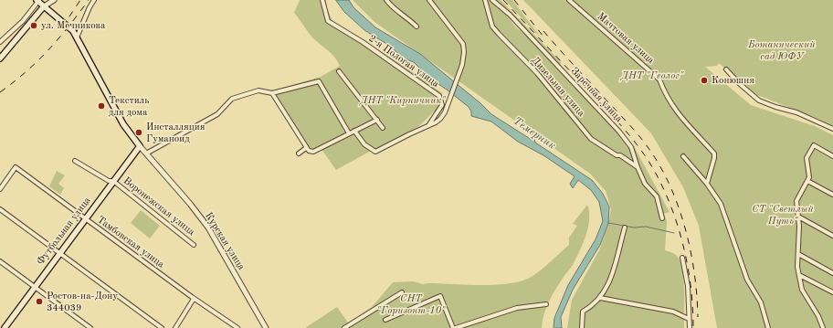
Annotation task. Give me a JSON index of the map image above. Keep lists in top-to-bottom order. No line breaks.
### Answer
{"streets":{"main road":["Футбольная улица","Курская улица"],"street":["Мачтовая улица","2-я Пологая улица","Дизельная улица","Заречная улица","Воронежская улица","Тамбовская улица"]},"crossings":[["Дизельная улица","Заречная улица"],["Воронежская улица","Футбольная улица"],["Футбольная улица","Курская улица"],["Футбольная улица","Тамбовская улица"]],"water":["Темерник"],"parks":["Ботанический сад ЮФУ","ДНТ \"Геолог\"","ДНТ \"Кирпичник\"","СТ \"Светлый Путь\"","СНТ \"Горизонт-10\""],"places":["ул. Мечникова","Конюшня","Текстиль для дома","Инсталляция Гуманоид","Ростов-на-Дону 344039"]}
